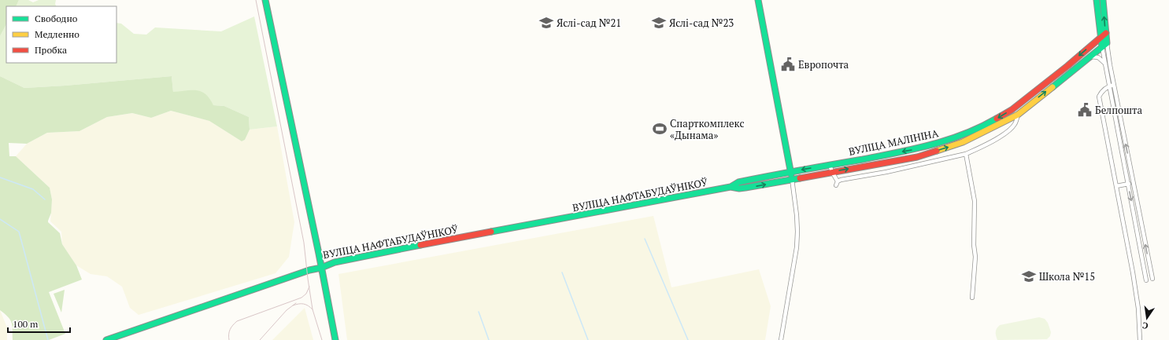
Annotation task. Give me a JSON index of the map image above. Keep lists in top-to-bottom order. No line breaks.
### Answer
{"streets":{"main road":["ВУЛІЦА МАЛІНІНА","ВУЛІЦА НАФТАБУДАЎНІКОЎ"]},"crossings":[["ВУЛІЦА МАЛІНІНА","ВУЛІЦА НАФТАБУДАЎНІКОЎ"]],"places":{"school or university":["Яслі-сад №21","Яслі-сад №23","Школа №15"],"public building":["Европочта","Белпошта"],"sports":["Спарткомплекс «Дынама»"]},"legend":["Свободно","Медленно","Пробка"],"scale_bar":"100 m","north":"bottom"}
